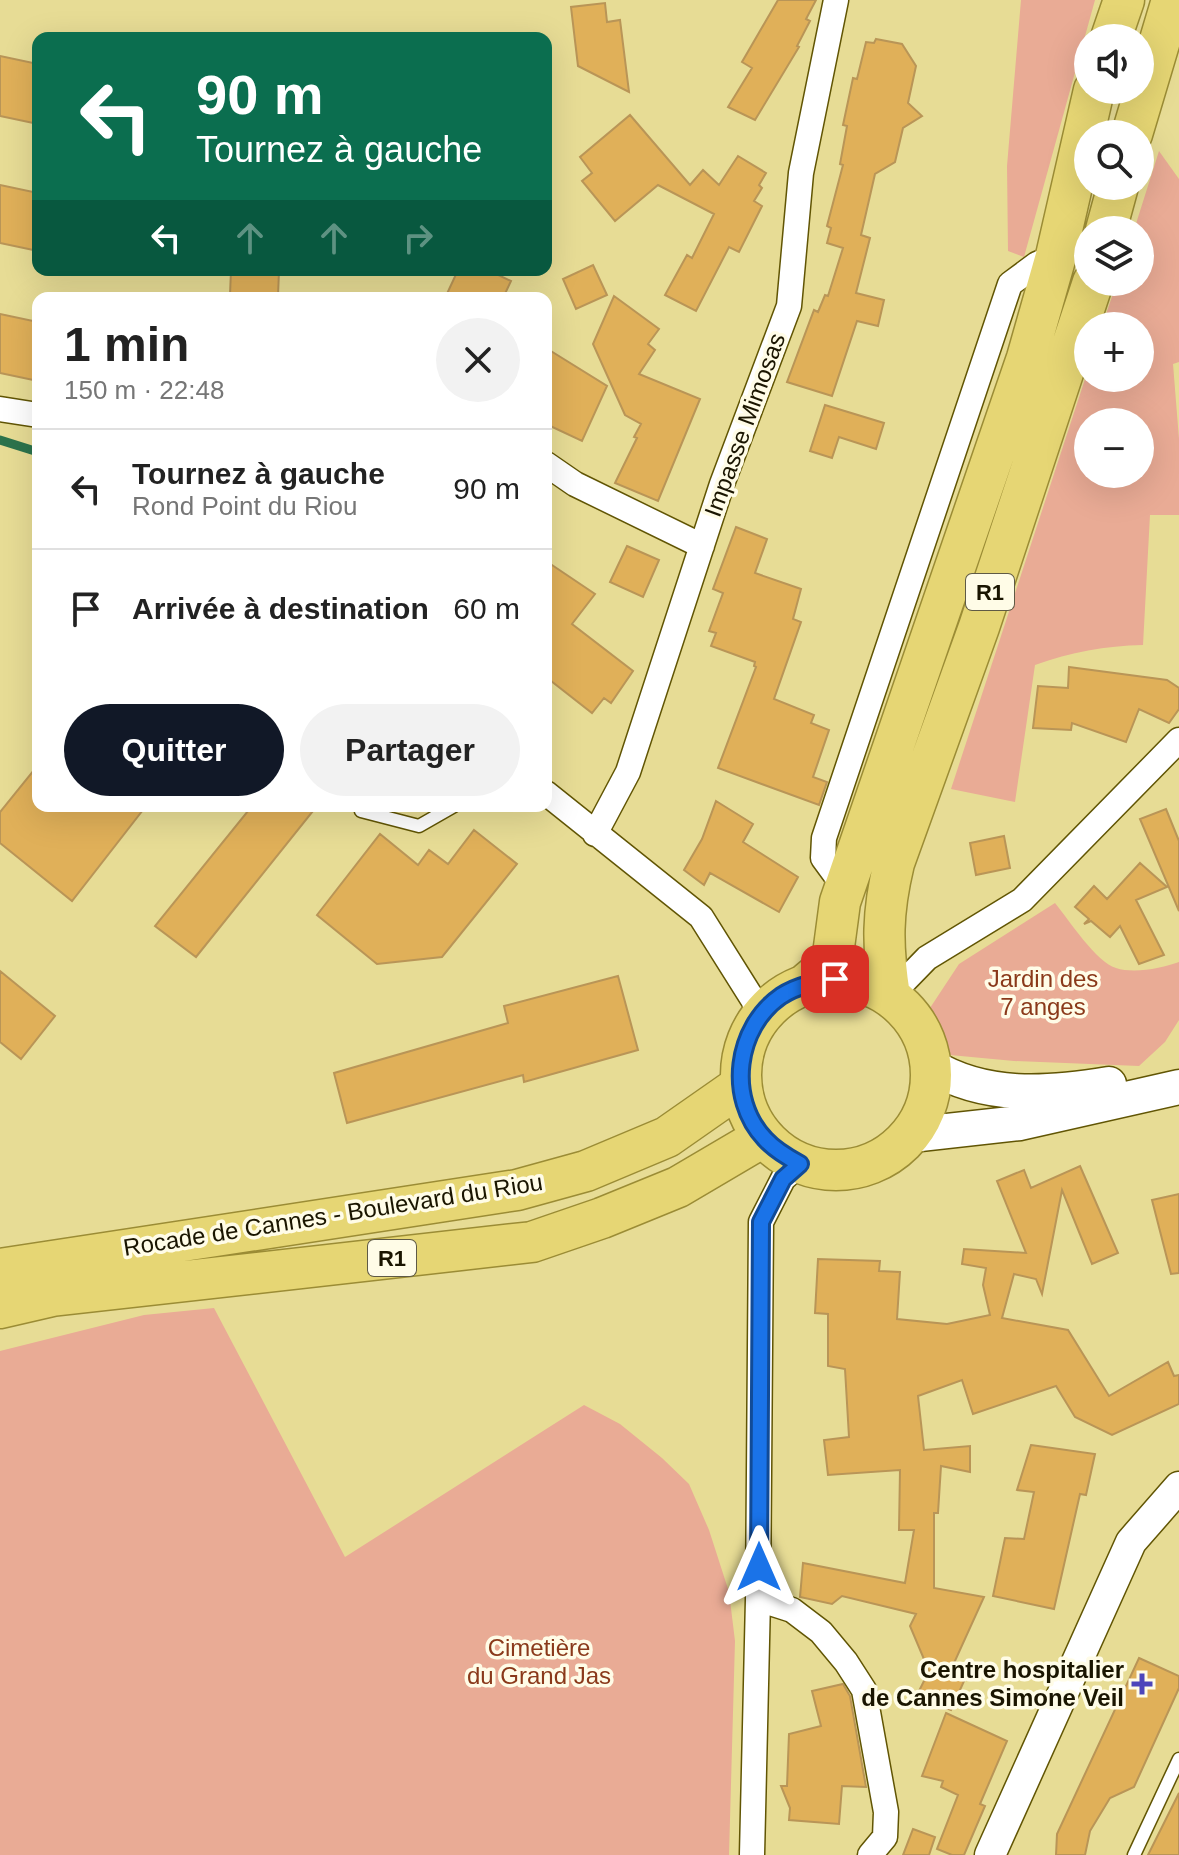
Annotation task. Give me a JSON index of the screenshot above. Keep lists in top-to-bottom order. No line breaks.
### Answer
{"streets":{"highway":["R1","Rocade de Cannes - Boulevard du Riou"],"street":["Impasse Mimosas"]},"crossings":[["R1","Rocade de Cannes - Boulevard du Riou"]],"parks":["Jardin des 7 anges","Cimetière du Grand Jas"],"places":{"health":["Centre hospitalier de Cannes Simone Veil"]},"page":{"map_buttons":["+","−"],"turn":["90 m","Tournez à gauche"],"heading":["1 min","150 m · 22:48"],"list":[{"name":"Tournez à gauche","note":"Rond Point du Riou","value":"90 m"},{"name":"Arrivée à destination","value":"60 m"}],"buttons":["Quitter","Partager"]}}
